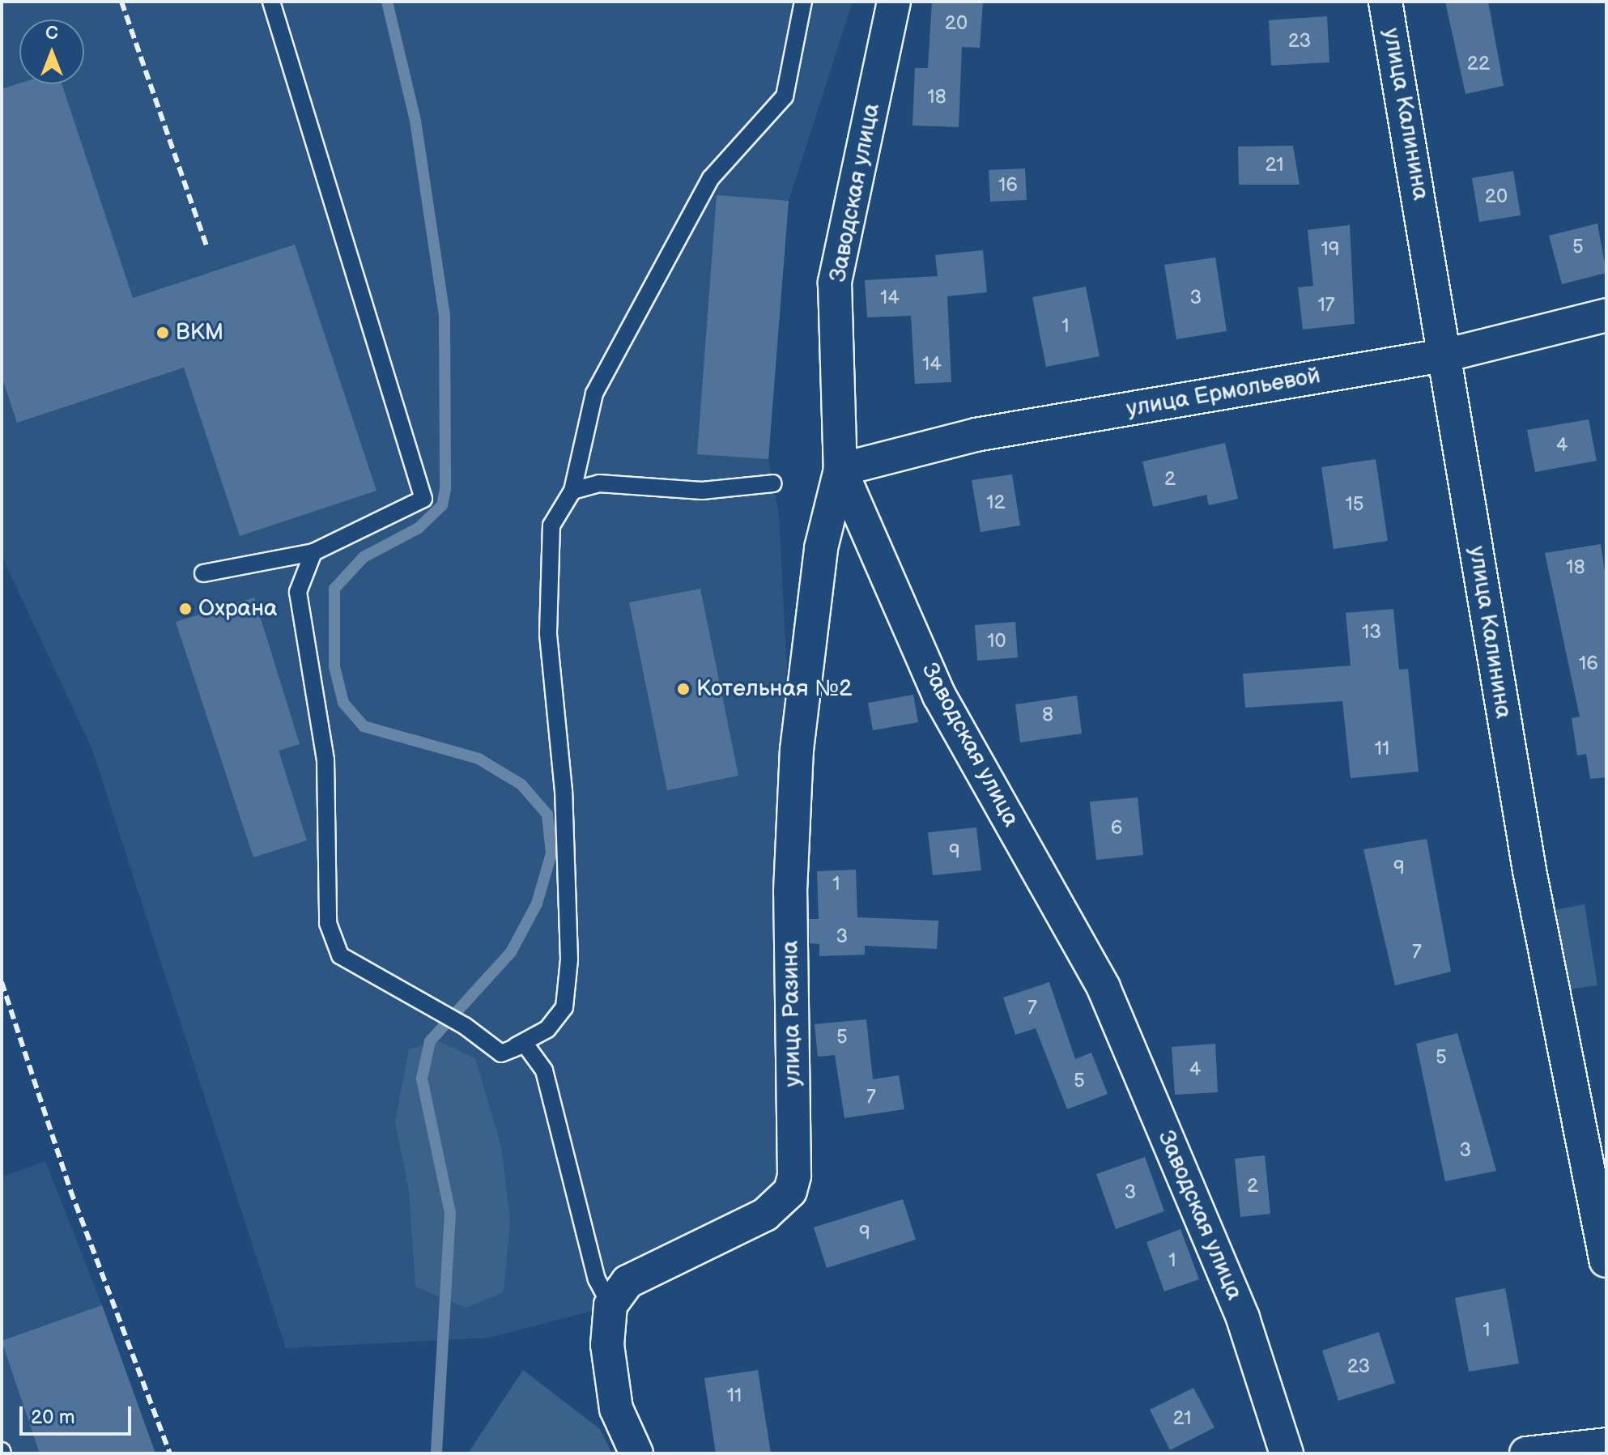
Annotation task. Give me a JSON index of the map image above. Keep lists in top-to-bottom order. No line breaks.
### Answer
{"streets":{"street":["улица Калинина","Заводская улица","улица Ермольевой","улица Разина"]},"crossings":[["улица Калинина","улица Ермольевой"],["Заводская улица","улица Ермольевой"],["Заводская улица","улица Разина"],["улица Ермольевой","улица Разина"]],"places":["ВКМ","Охрана","Котельная №2"],"house_numbers":["20","23","22","18","21","16","20","5","19","14","3","17","1","14","4","2","12","15","18","13","10","16","8","11","6","9","9","1","3","7","7","5","5","4","5","7","3","2","3","9","1","1","23","11","21"],"scale_bar":"20 m","north":"top"}
